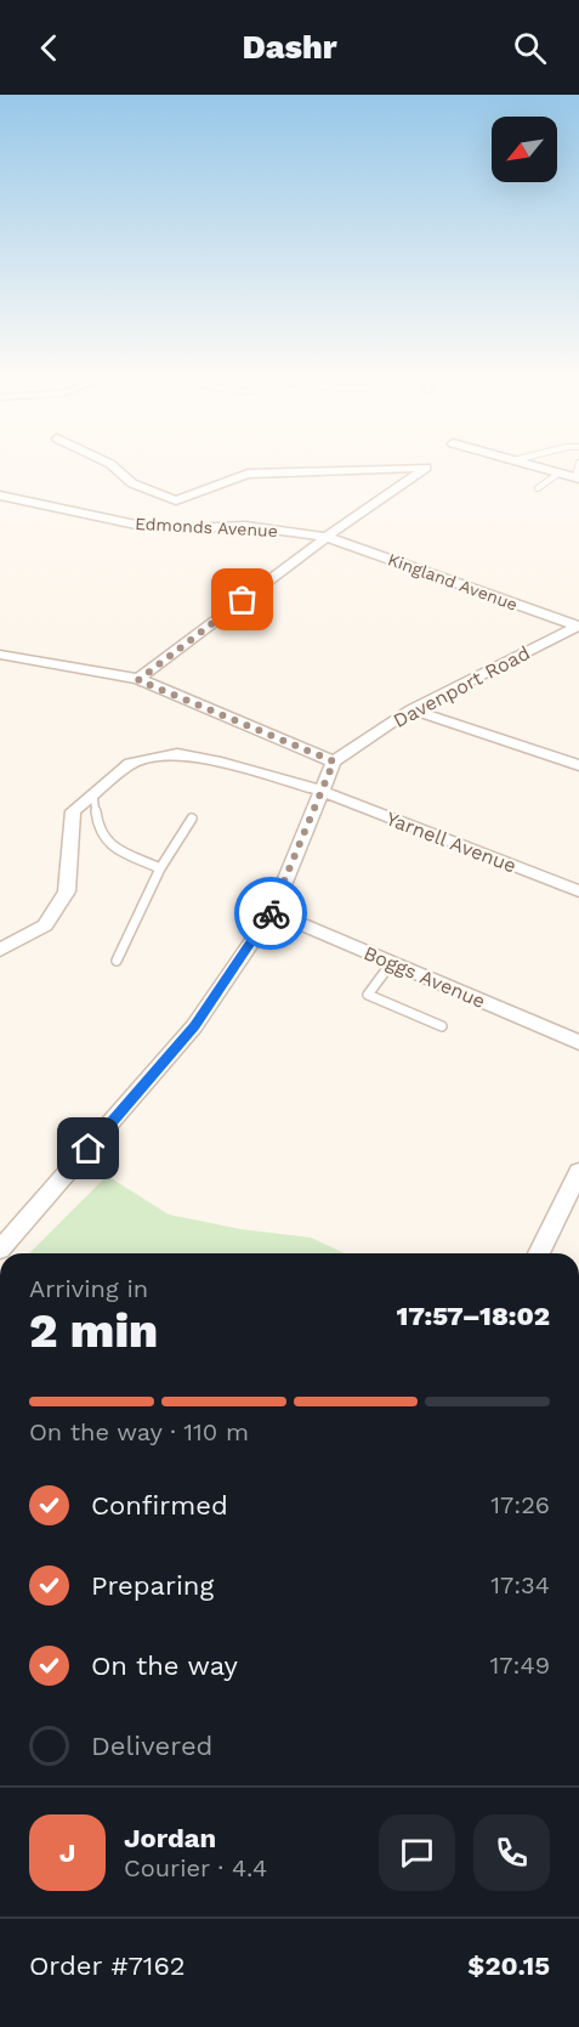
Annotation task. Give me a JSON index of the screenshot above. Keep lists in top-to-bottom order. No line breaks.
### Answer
{"streets":{"street":["Edmonds Avenue","Kingland Avenue","Davenport Road","Yarnell Avenue","Boggs Avenue"]},"crossings":[["Edmonds Avenue","Kingland Avenue"],["Kingland Avenue","Davenport Road"]],"north":"bottom left","page":{"header":"Dashr","heading":["2 min","Arriving in","17:57–18:02"],"panel":["Jordan","Courier · 4.4","Order #7162","$20.15"],"bar":"On the way · 110 m","list":[["Confirmed","17:26"],["Preparing","17:34"],["On the way","17:49"],"Delivered"],"round":"J"}}
